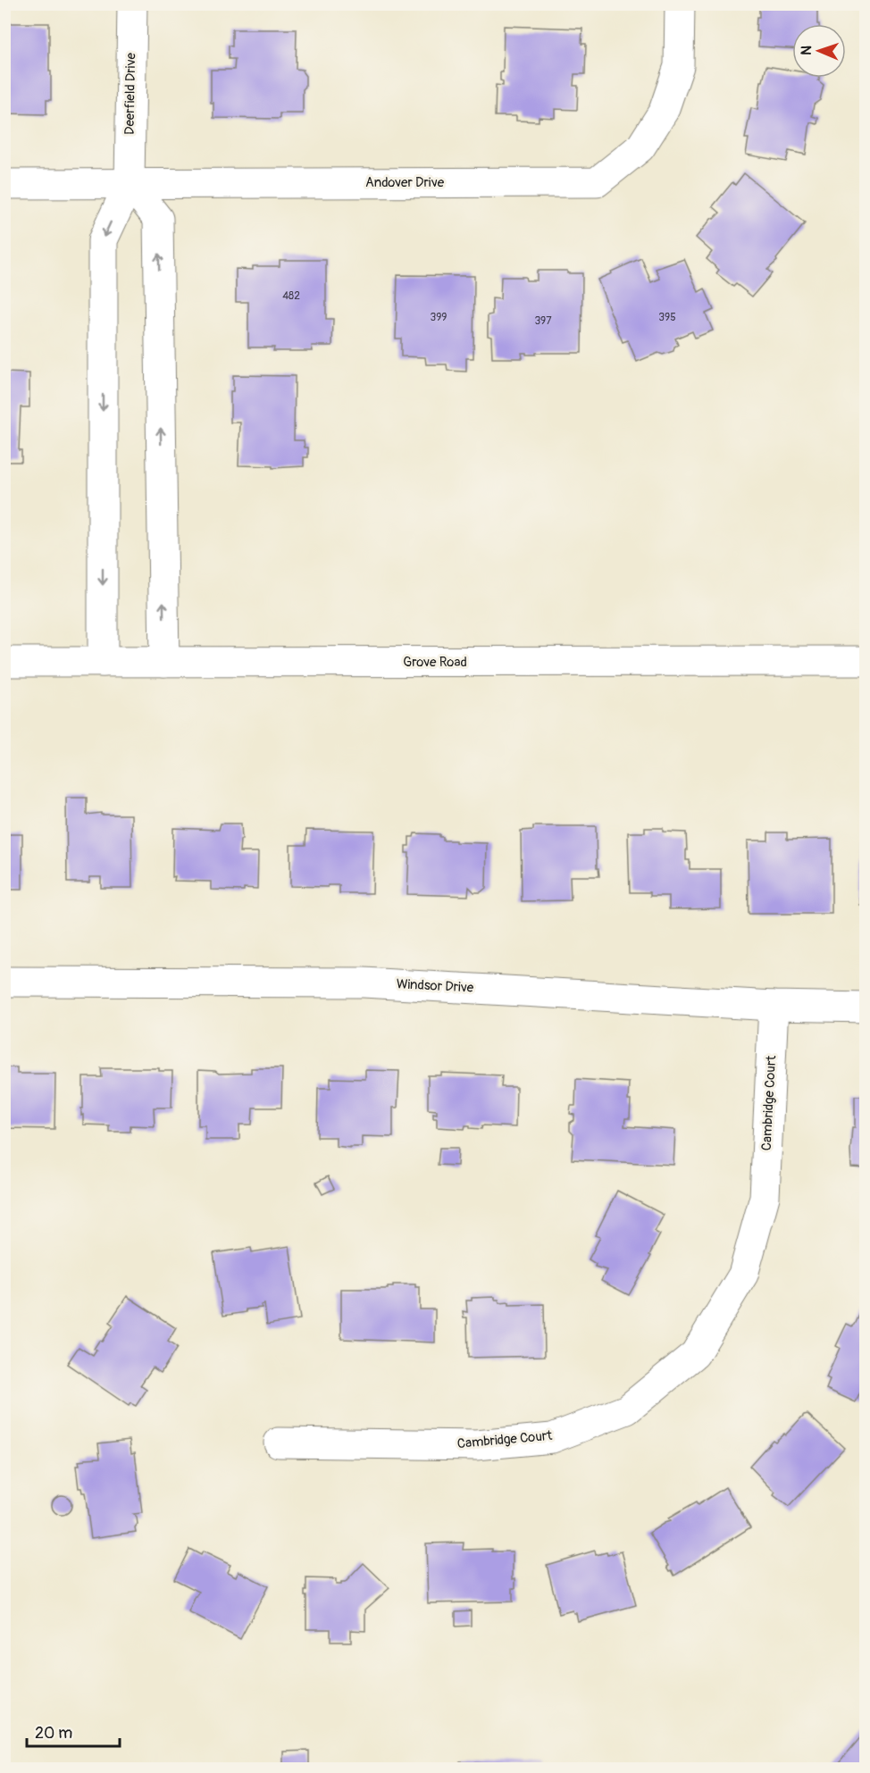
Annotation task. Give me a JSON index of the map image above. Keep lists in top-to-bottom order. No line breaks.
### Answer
{"streets":{"street":["Deerfield Drive","Andover Drive","Grove Road","Windsor Drive","Cambridge Court"]},"crossings":[["Deerfield Drive","Andover Drive"],["Windsor Drive","Cambridge Court"]],"house_numbers":["482","399","395","397"],"scale_bar":"20 m","north":"left"}
